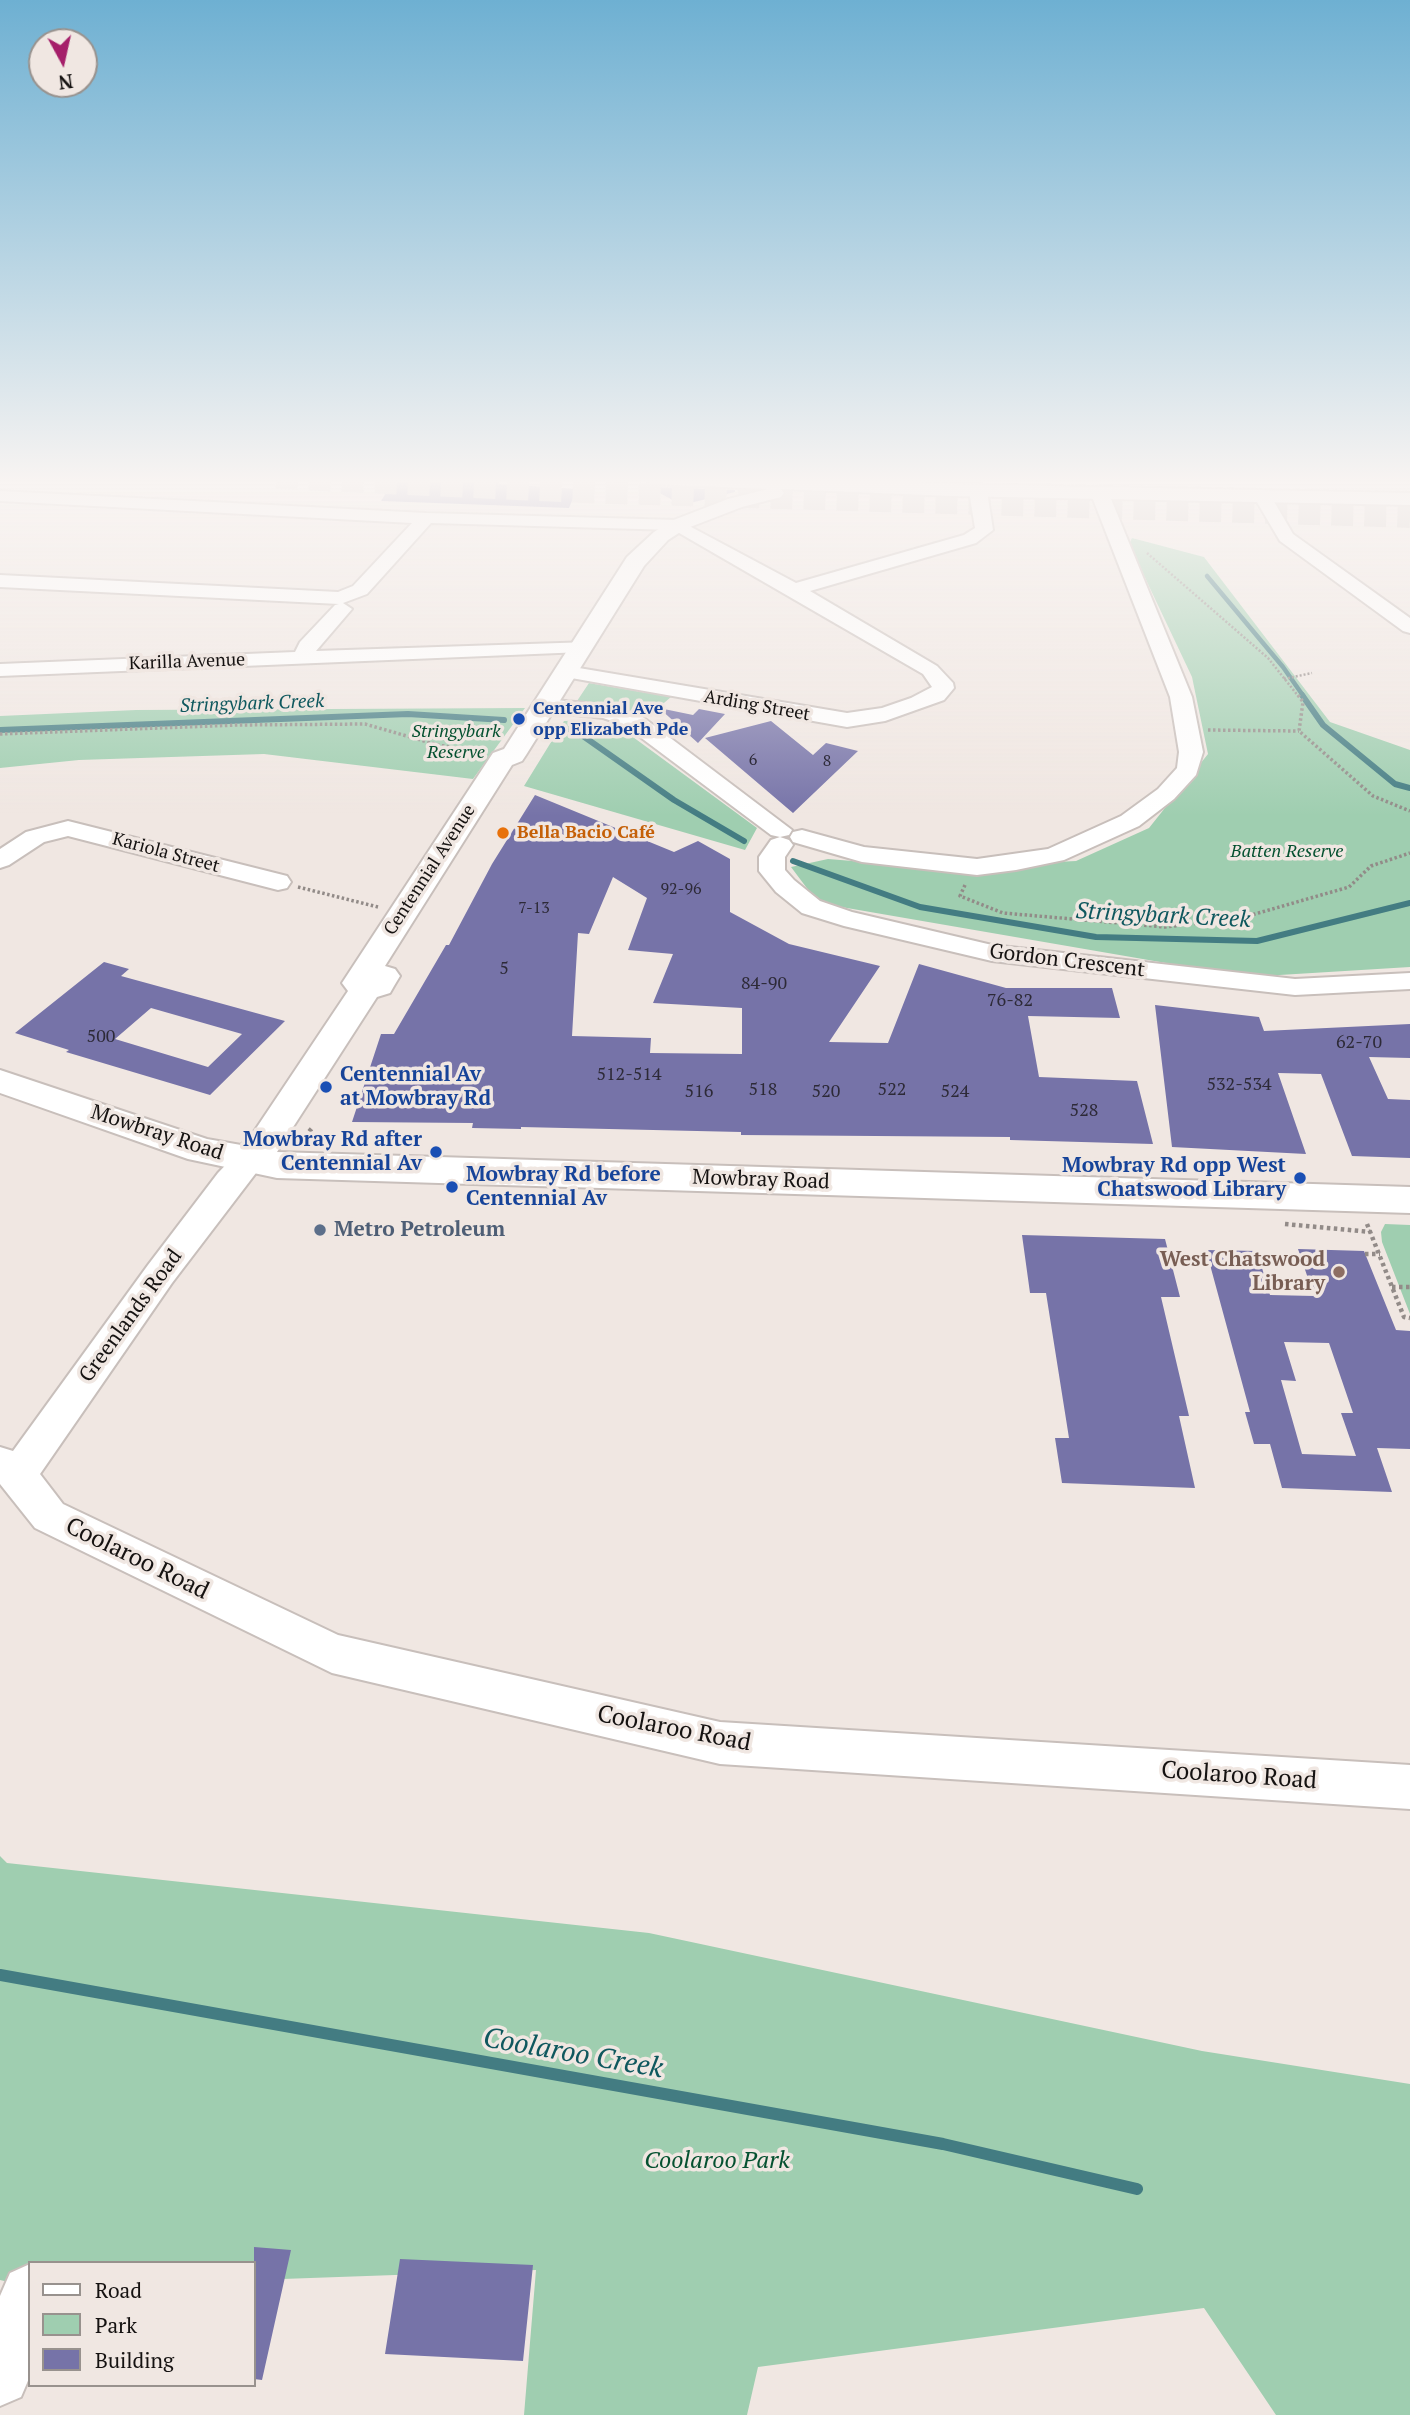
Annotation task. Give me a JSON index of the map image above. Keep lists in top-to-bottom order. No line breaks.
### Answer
{"streets":{"main road":["Centennial Avenue","Mowbray Road"],"street":["Karilla Avenue","Arding Street","Kariola Street","Gordon Crescent","Greenlands Road","Coolaroo Road"]},"crossings":[["Karilla Avenue","Centennial Avenue"],["Arding Street","Centennial Avenue"],["Centennial Avenue","Mowbray Road"],["Centennial Avenue","Greenlands Road"],["Mowbray Road","Greenlands Road"],["Greenlands Road","Coolaroo Road"]],"water":["Stringybark Creek","Coolaroo Creek"],"parks":["Stringybark Reserve","Batten Reserve","Coolaroo Park"],"places":["Centennial Ave opp Elizabeth Pde","Bella Bacio Café","Centennial Av at Mowbray Rd","Mowbray Rd after Centennial Av","Mowbray Rd opp West Chatswood Library","Mowbray Rd before Centennial Av","Metro Petroleum","West Chatswood Library"],"house_numbers":["6","8","92-96","7-13","5","84-90","76-82","500","62-70","512-514","532-534","518","522","516","520","524","528"],"legend":["Road","Park","Building"],"north":"bottom"}
